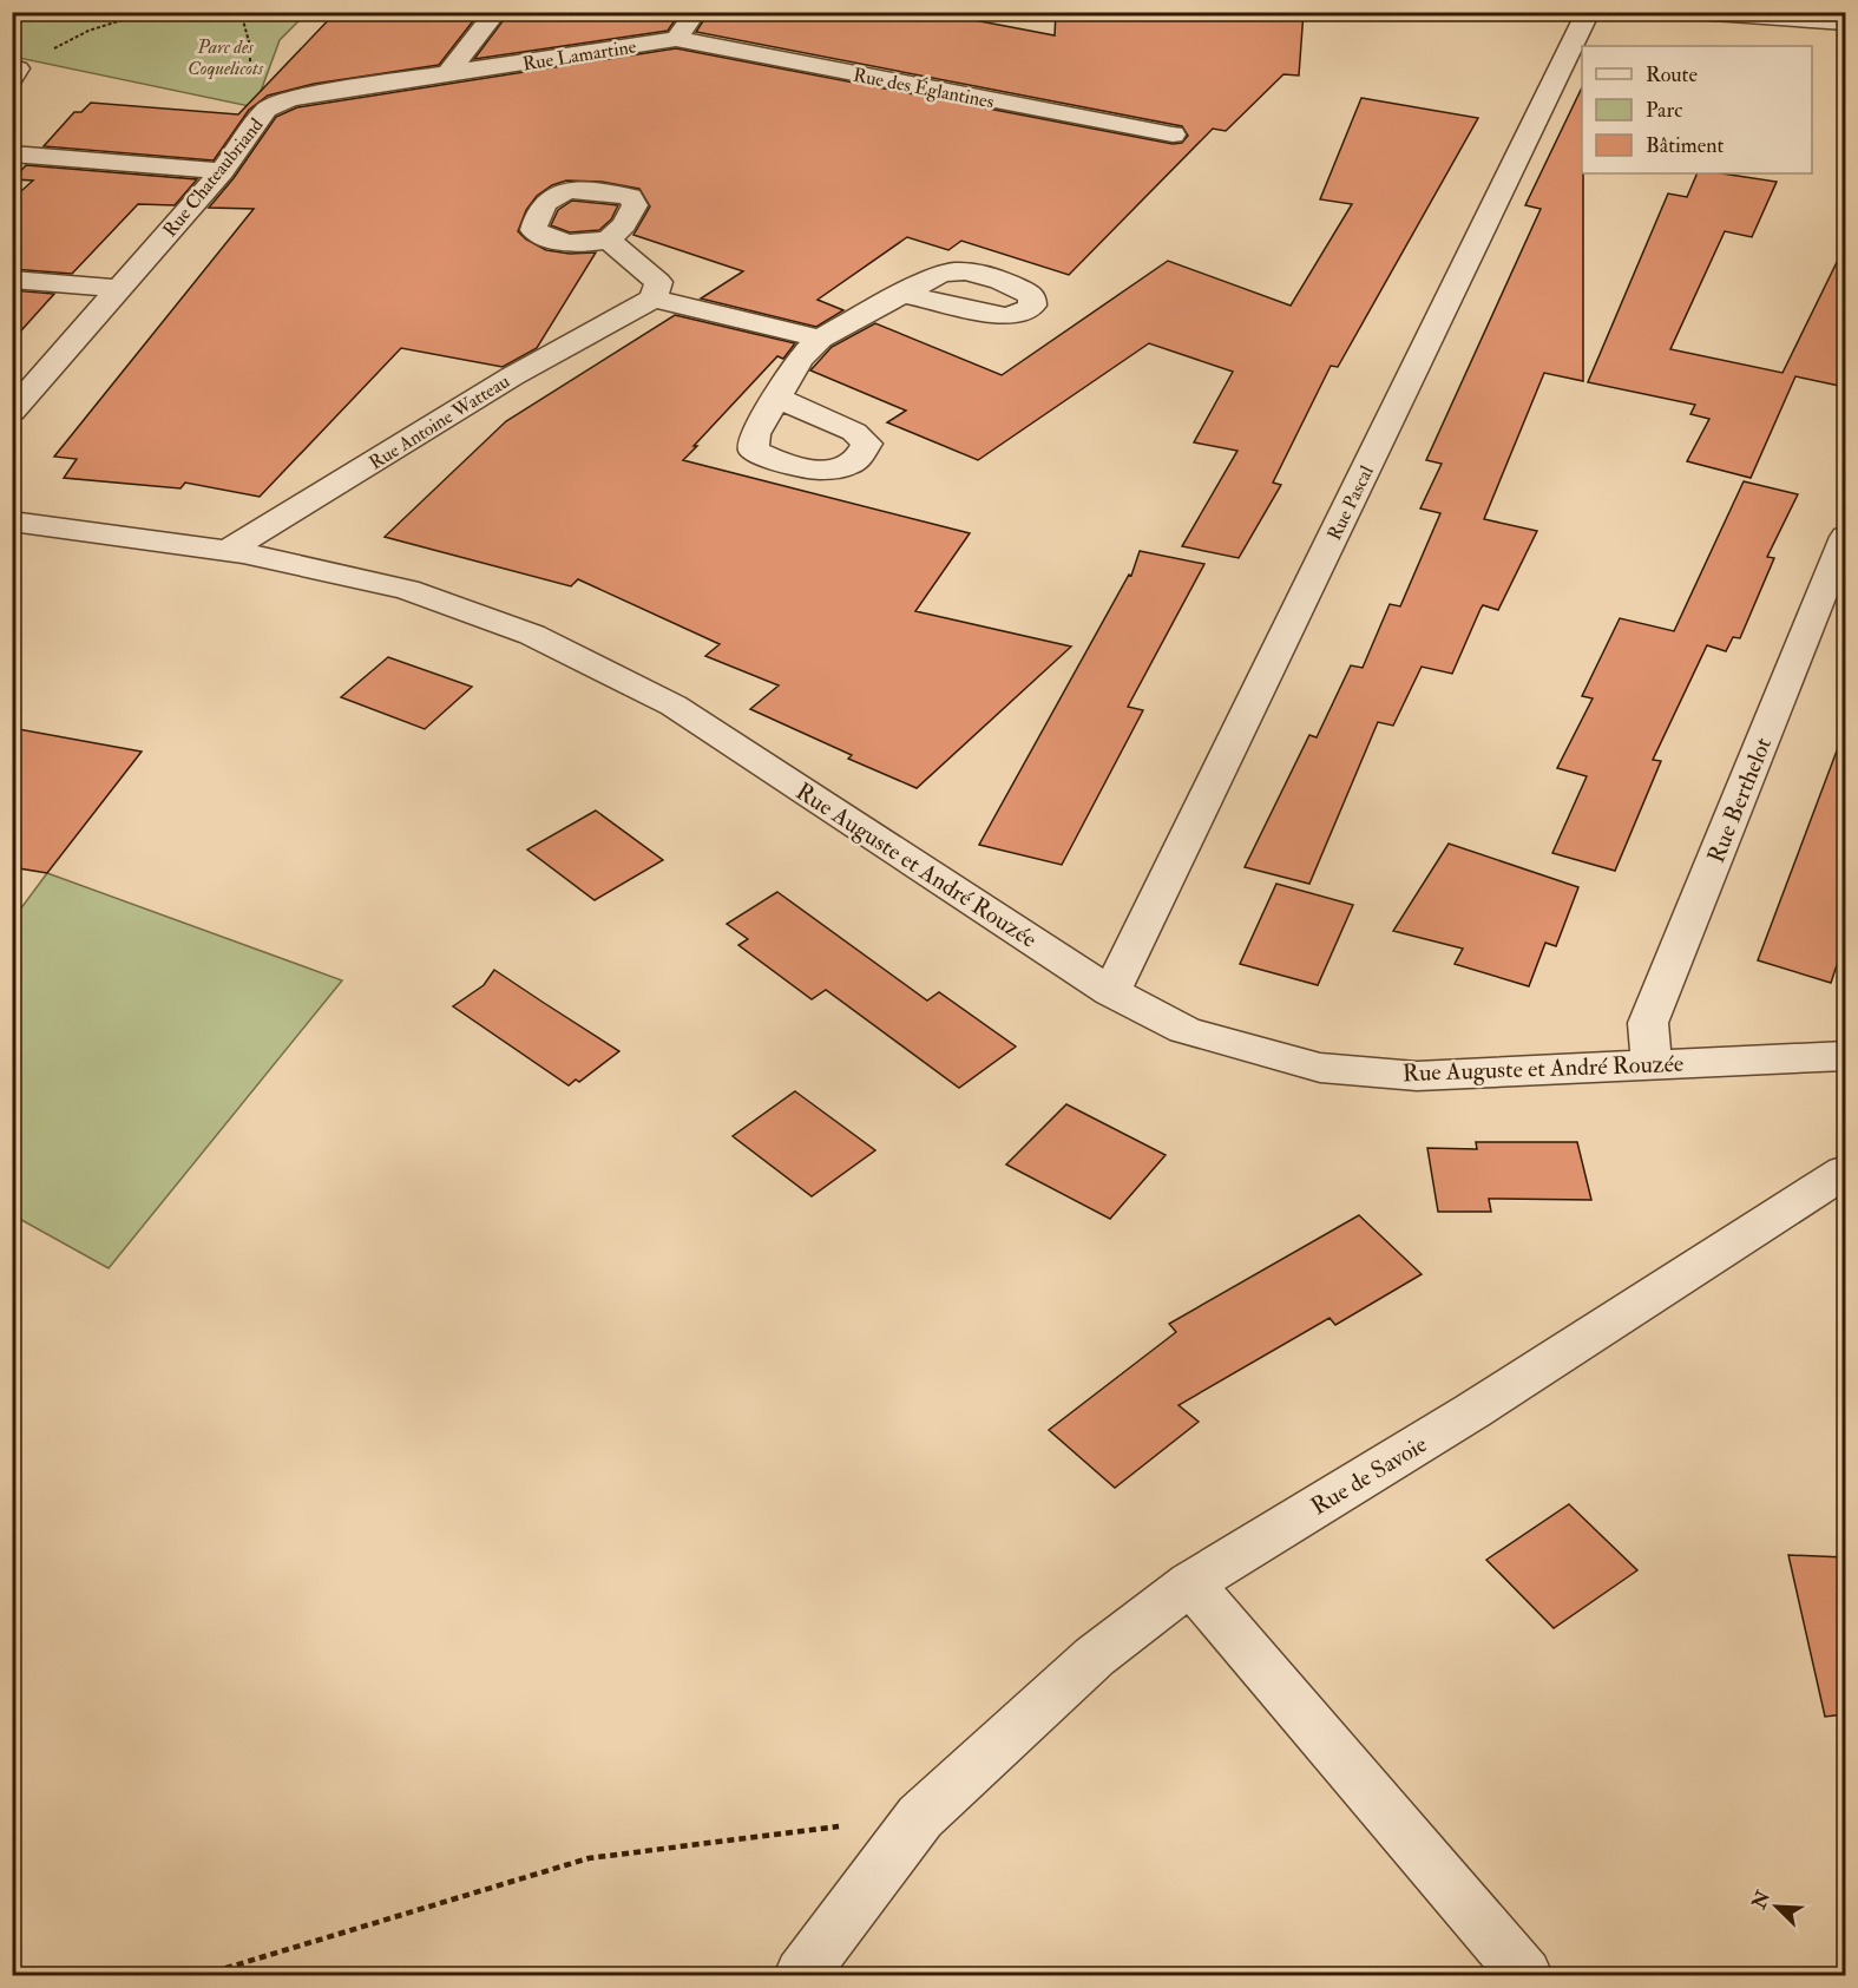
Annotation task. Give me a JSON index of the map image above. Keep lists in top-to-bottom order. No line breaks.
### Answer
{"streets":{"street":["Rue Lamartine","Rue des Églantines","Rue Chateaubriand","Rue Antoine Watteau","Rue Pascal","Rue Berthelot","Rue Auguste et André Rouzée","Rue de Savoie"]},"crossings":[["Rue Lamartine","Rue des Églantines"],["Rue Lamartine","Rue Chateaubriand"],["Rue Antoine Watteau","Rue Auguste et André Rouzée"],["Rue Pascal","Rue Auguste et André Rouzée"],["Rue Berthelot","Rue Auguste et André Rouzée"]],"parks":["Parc des Coquelicots"],"legend":["Route","Parc","Bâtiment"],"north":"top left"}
